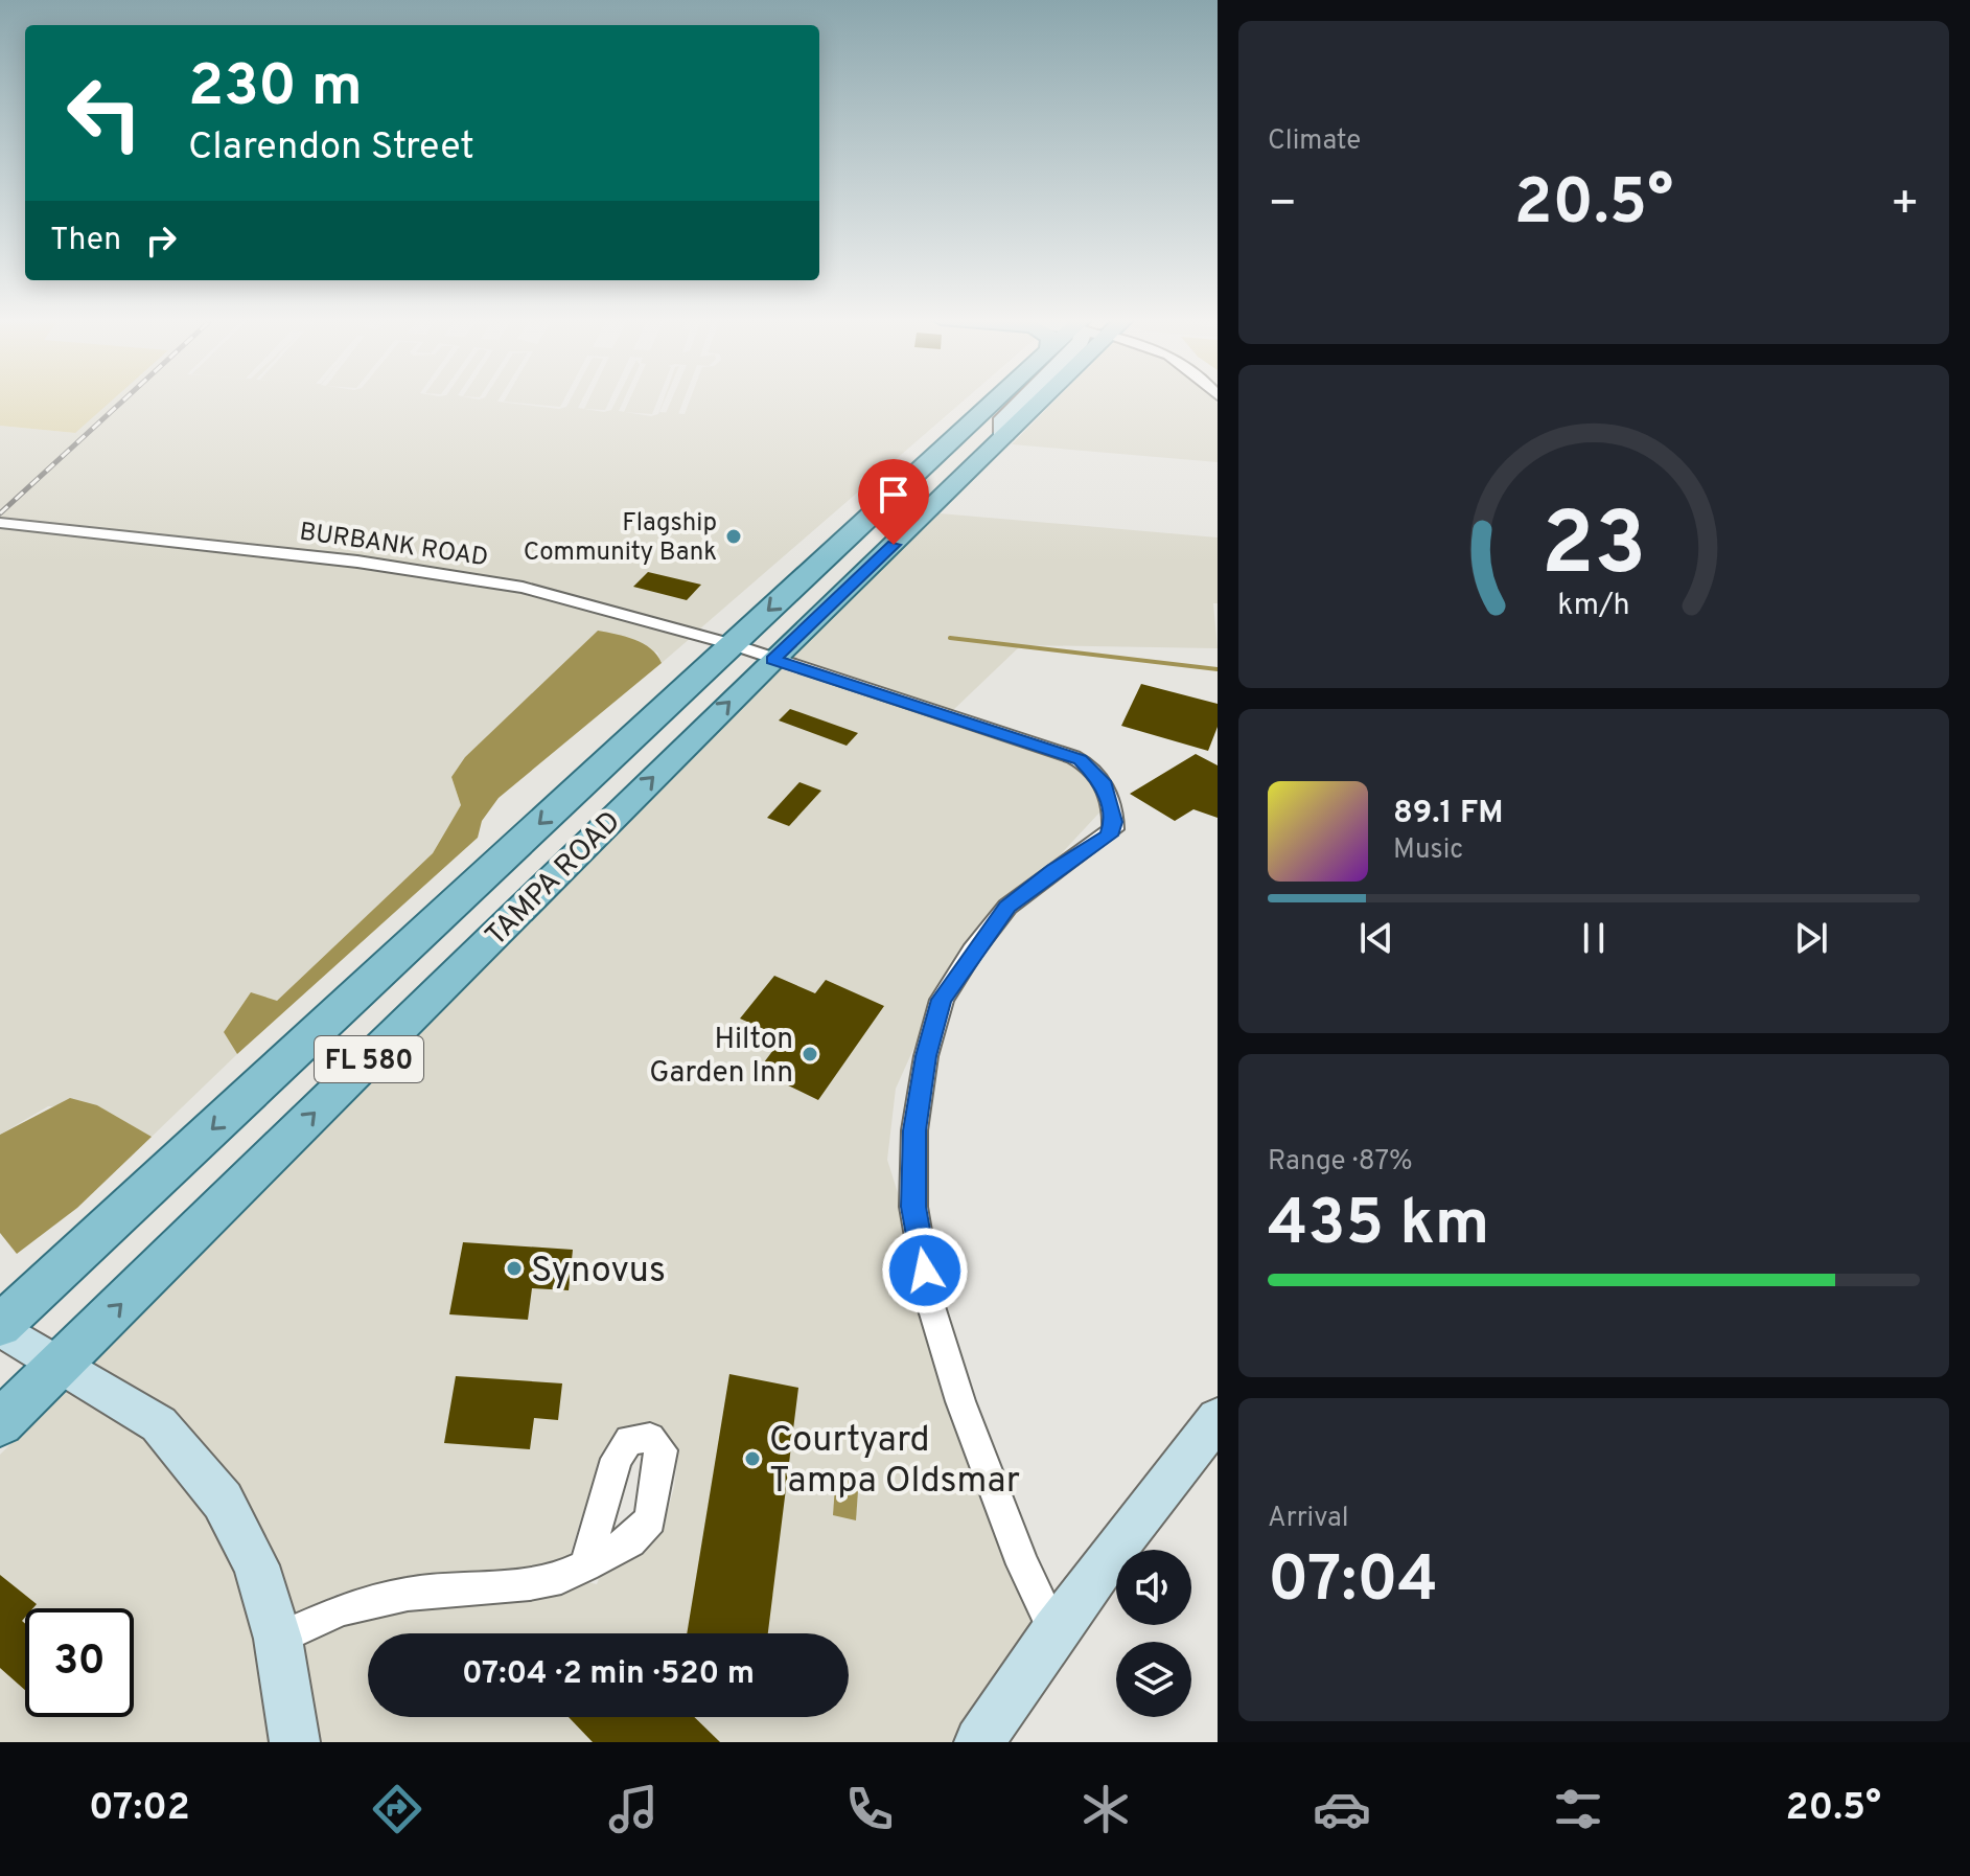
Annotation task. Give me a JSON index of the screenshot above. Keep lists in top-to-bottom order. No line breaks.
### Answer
{"streets":{"main road":["TAMPA ROAD","FL 580"],"street":["BURBANK ROAD"]},"crossings":[["BURBANK ROAD","TAMPA ROAD"]],"places":["Flagship Community Bank","Hilton Garden Inn","Synovus","Courtyard Tampa Oldsmar"],"page":{"tile":["Climate",["Range · 87%","435 km"],["Arrival","07:04"]],"turn":["230 m","Clarendon Street"],"heat":["−","20.5°","+"],"then":"Then","song":["89.1 FM","Music"],"limit":"30","trip":"07:04 · 2 min · 520 m","tabs":["07:02","20.5°"],"gauge":["23","km/h"]}}
